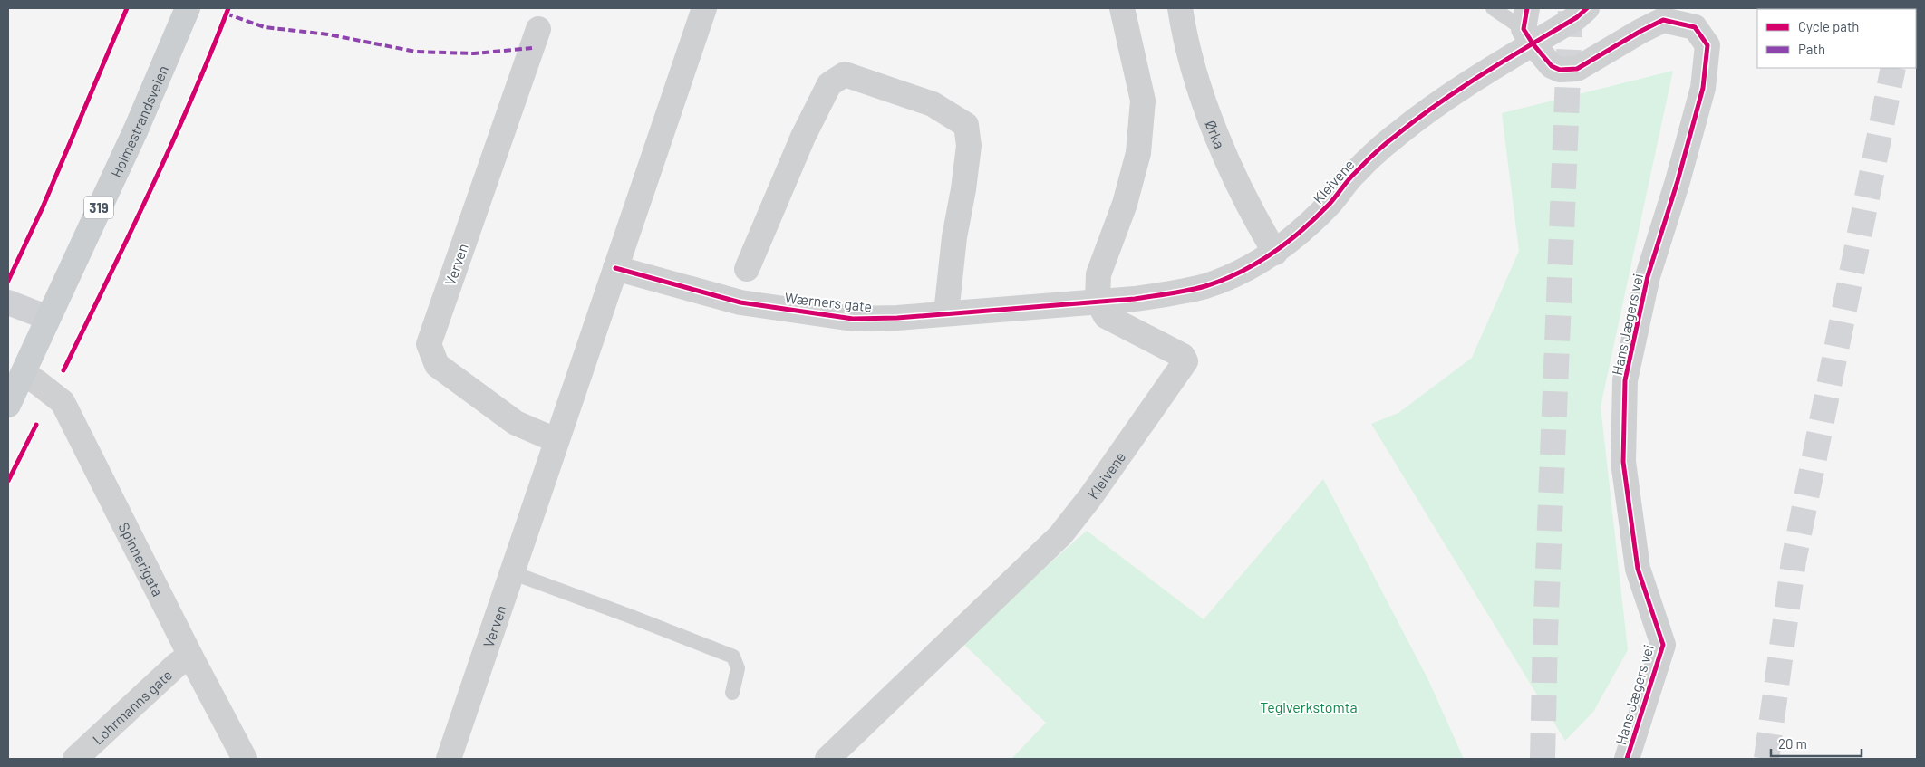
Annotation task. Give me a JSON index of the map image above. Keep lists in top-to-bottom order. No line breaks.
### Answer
{"streets":{"main road":["Holmestrandsveien","319"],"street":["Ørka","Kleivene","Verven","Wærners gate","Hans Jægers vei","Spinnerigata","Lohrmanns gate"]},"crossings":[["Holmestrandsveien","Spinnerigata"],["Ørka","Kleivene"],["Kleivene","Wærners gate"],["Kleivene","Hans Jægers vei"],["Verven","Wærners gate"],["Spinnerigata","Lohrmanns gate"]],"parks":["Teglverkstomta"],"legend":["Cycle path","Path"],"scale_bar":"20 m"}
